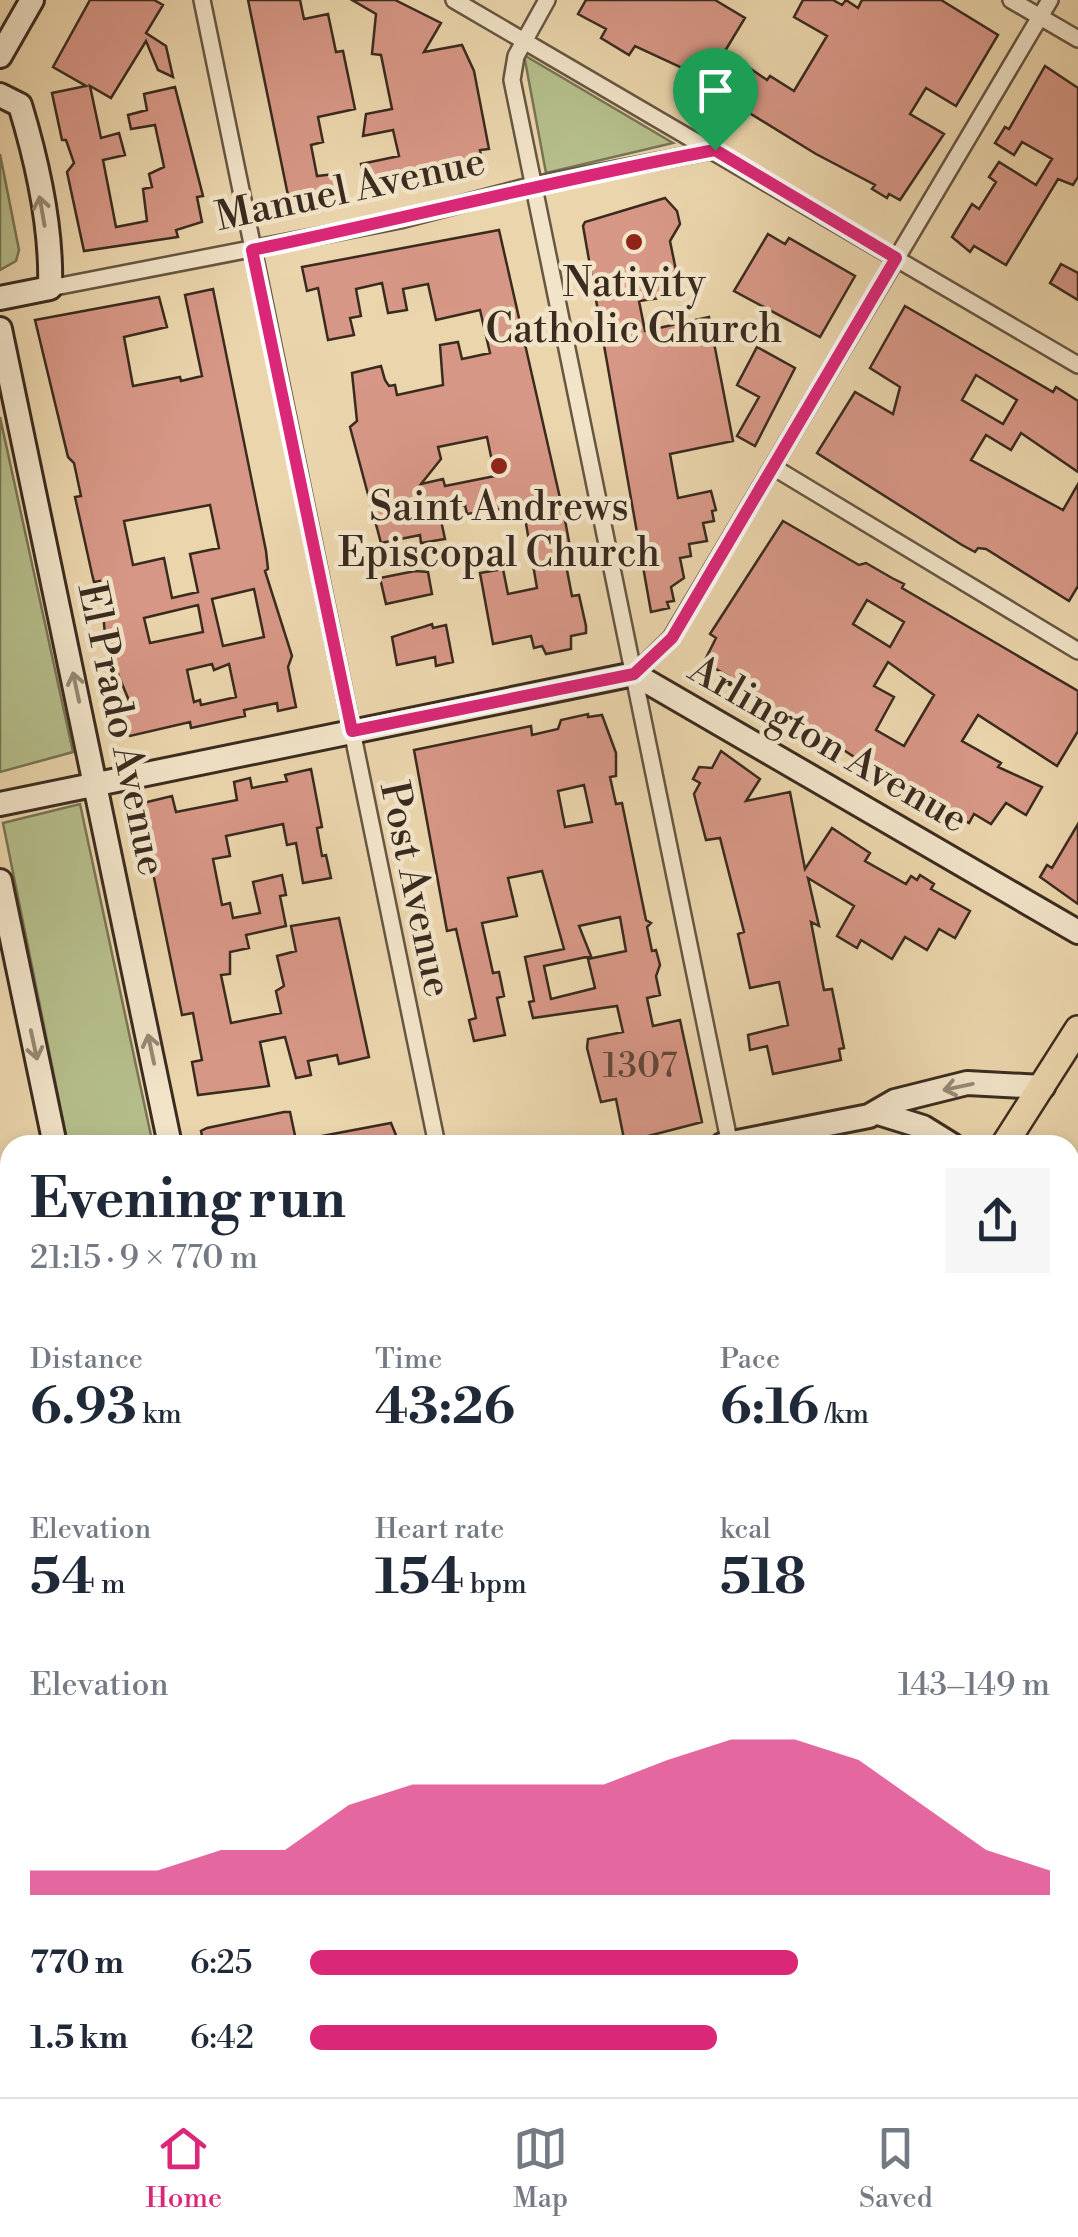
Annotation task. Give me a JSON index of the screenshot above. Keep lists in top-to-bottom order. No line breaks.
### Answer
{"streets":{"street":["Manuel Avenue","El Prado Avenue","Arlington Avenue","Post Avenue"]},"crossings":[["Manuel Avenue","Post Avenue"],["El Prado Avenue","Arlington Avenue"],["Arlington Avenue","Post Avenue"]],"places":["Nativity Catholic Church","Saint Andrews Episcopal Church"],"house_numbers":["1307"],"page":{"heading":["Evening run","21:15 · 9 × 770 m"],"stats":[["Distance","6.93 km"],["Time","43:26"],["Pace","6:16 /km"],["Elevation","54 m"],["Heart rate","154 bpm"],["kcal","518"]],"chart":["Elevation","143–149 m"],"list":[{"name":"770 m","note":"6:25"},{"name":"1.5 km","note":"6:42"}],"tabs":["Home","Map","Saved"]}}
